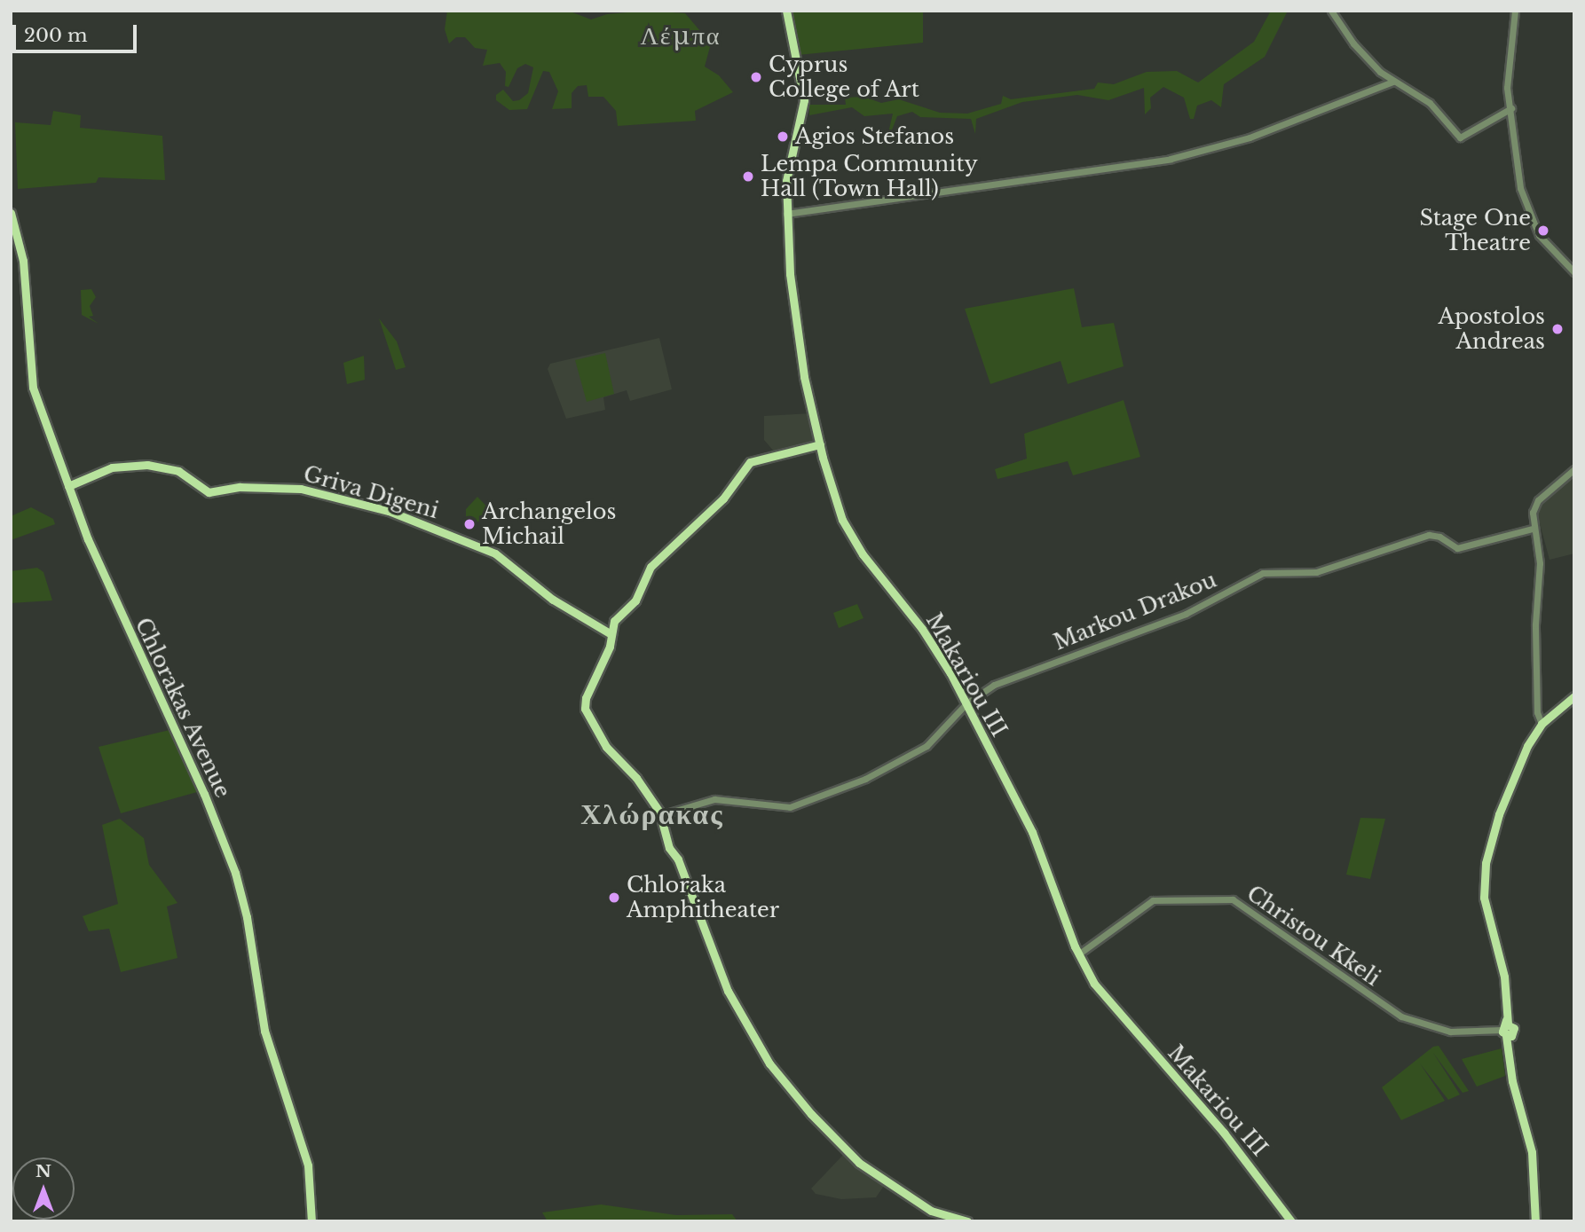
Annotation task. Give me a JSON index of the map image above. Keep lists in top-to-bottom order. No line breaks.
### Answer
{"streets":{"main road":["Griva Digeni","Makariou III","Chlorakas Avenue"],"street":["Markou Drakou","Christou Kkeli"]},"crossings":[["Griva Digeni","Chlorakas Avenue"],["Markou Drakou","Makariou III"],["Makariou III","Christou Kkeli"]],"districts":["Λέμπα","Χλώρακας"],"places":["Cyprus College of Art","Agios Stefanos","Lempa Community Hall (Town Hall)","Stage One Theatre","Apostolos Andreas","Archangelos Michail","Chloraka Amphitheater"],"scale_bar":"200 m","north":"top"}
